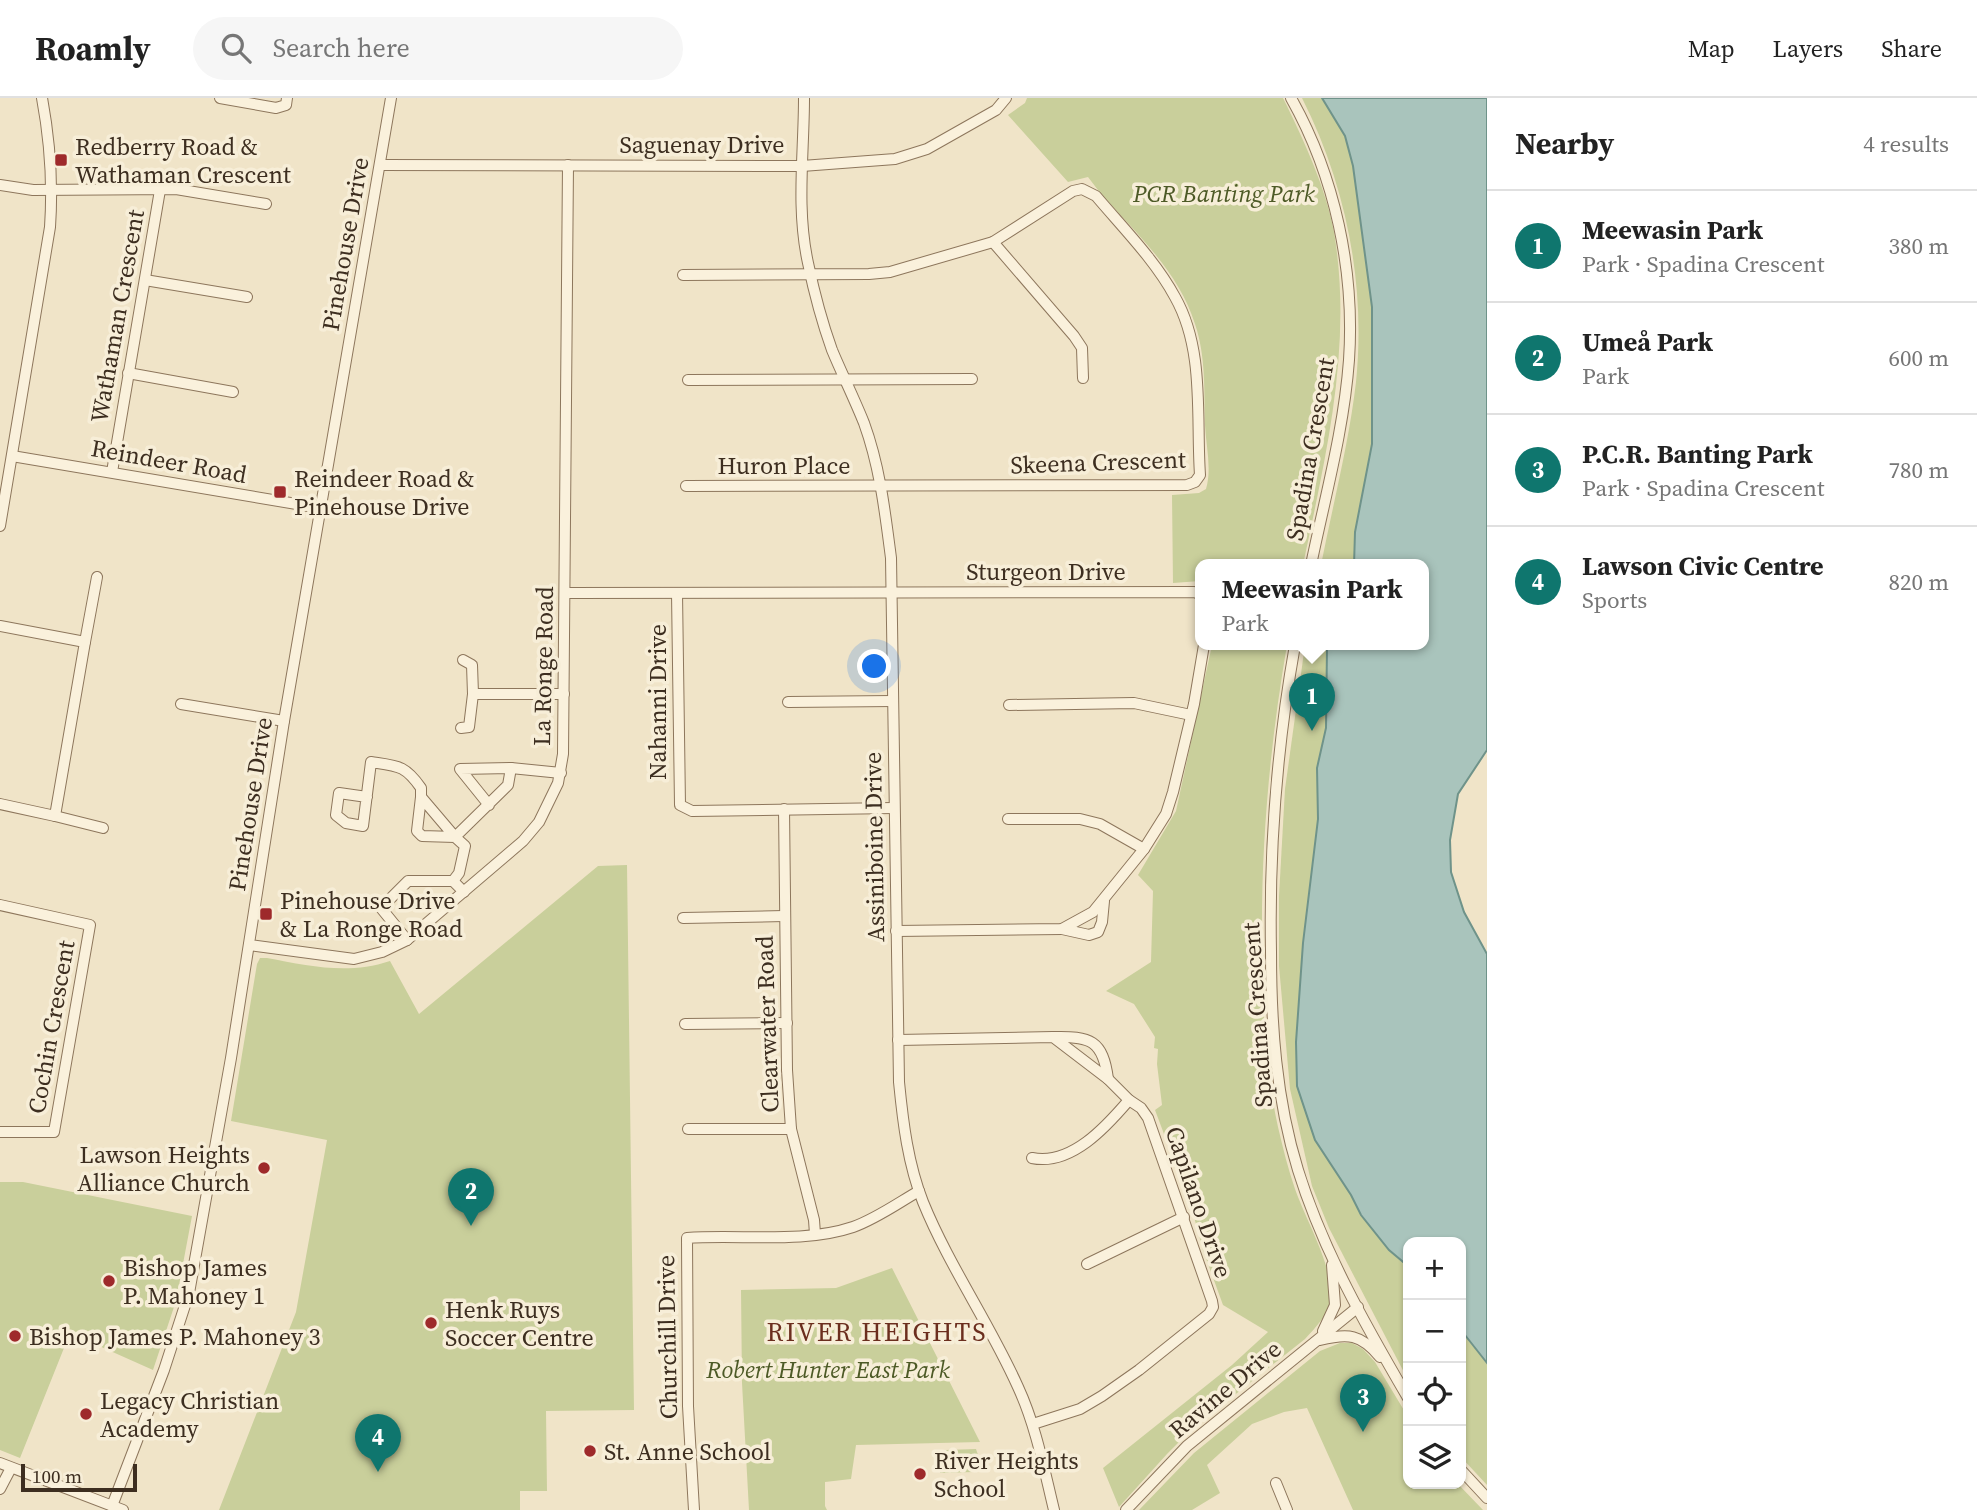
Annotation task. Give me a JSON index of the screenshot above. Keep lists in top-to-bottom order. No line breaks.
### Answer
{"streets":{"street":["Saguenay Drive","Pinehouse Drive","Wathaman Crescent","Spadina Crescent","Reindeer Road","Skeena Crescent","Huron Place","Sturgeon Drive","La Ronge Road","Nahanni Drive","Assiniboine Drive","Clearwater Road","Cochin Crescent","Capilano Drive","Churchill Drive","Ravine Drive"]},"crossings":[["Saguenay Drive","Pinehouse Drive"],["Saguenay Drive","La Ronge Road"],["Saguenay Drive","Assiniboine Drive"],["Pinehouse Drive","Reindeer Road"],["Pinehouse Drive","La Ronge Road"],["Wathaman Crescent","Reindeer Road"],["Spadina Crescent","Ravine Drive"],["Skeena Crescent","Huron Place"],["Skeena Crescent","Assiniboine Drive"],["Huron Place","Assiniboine Drive"],["Sturgeon Drive","Nahanni Drive"],["Sturgeon Drive","Assiniboine Drive"],["La Ronge Road","Nahanni Drive"],["Nahanni Drive","Assiniboine Drive"],["Nahanni Drive","Clearwater Road"],["Assiniboine Drive","Capilano Drive"],["Assiniboine Drive","Churchill Drive"],["Clearwater Road","Churchill Drive"]],"districts":["RIVER HEIGHTS"],"parks":["PCR Banting Park","Robert Hunter East Park"],"places":{"transit":["Redberry Road & Wathaman Crescent","Reindeer Road & Pinehouse Drive","Pinehouse Drive & La Ronge Road"],"other":["Lawson Heights Alliance Church","Bishop James P. Mahoney 1","Henk Ruys Soccer Centre","Bishop James P. Mahoney 3","Legacy Christian Academy","St. Anne School","River Heights School"]},"scale_bar":"100 m","page":{"header":"Roamly","search":"Search here","nav":["Map","Layers","Share"],"heading":["Nearby","4 results"],"list":[{"mark":"1","name":"Meewasin Park","note":"Park · Spadina Crescent","value":"380 m"},{"mark":"2","name":"Umeå Park","note":"Park","value":"600 m"},{"mark":"3","name":"P.C.R. Banting Park","note":"Park · Spadina Crescent","value":"780 m"},{"mark":"4","name":"Lawson Civic Centre","note":"Sports","value":"820 m"}],"popup":["Meewasin Park","Park"],"pins":["1","2","3","4"],"map_buttons":["+","−"],"scale":"100 m"}}
